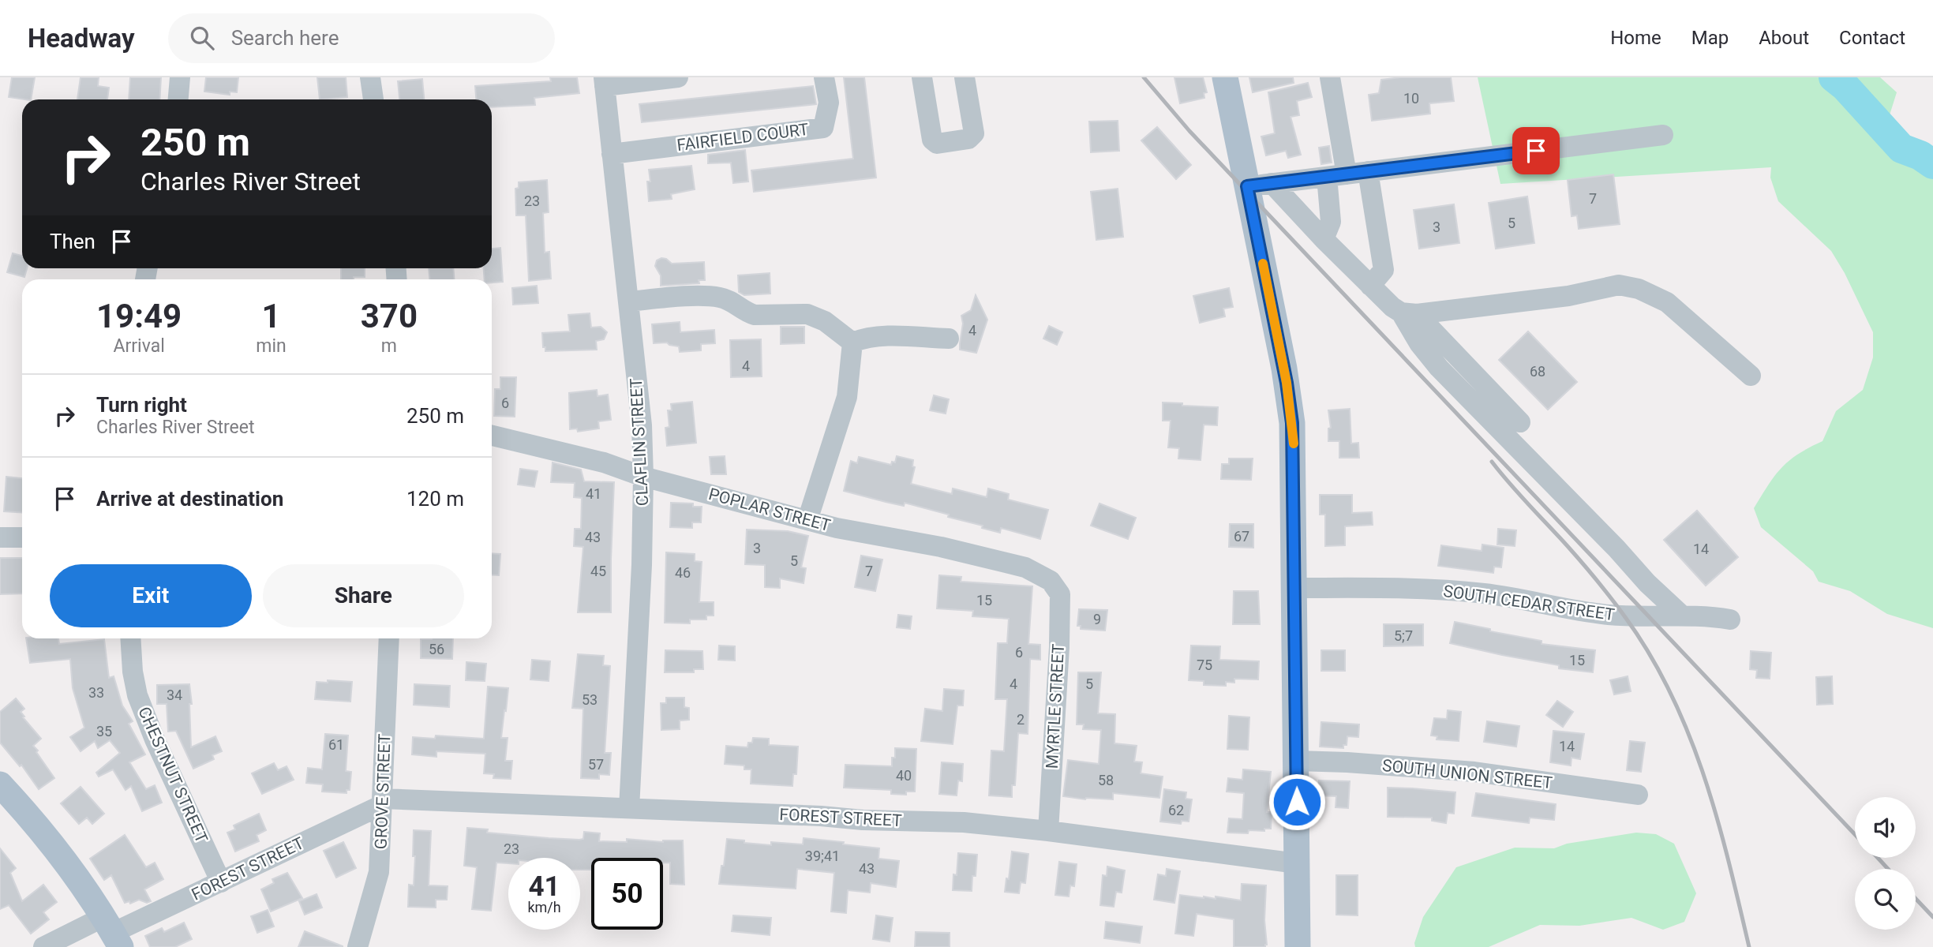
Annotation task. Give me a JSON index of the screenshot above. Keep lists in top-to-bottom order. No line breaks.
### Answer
{"streets":{"street":["FAIRFIELD COURT","CLAFLIN STREET","POPLAR STREET","SOUTH CEDAR STREET","MYRTLE STREET","SOUTH UNION STREET","CHESTNUT STREET","GROVE STREET","FOREST STREET"]},"crossings":[["FAIRFIELD COURT","CLAFLIN STREET"],["CLAFLIN STREET","POPLAR STREET"],["CLAFLIN STREET","FOREST STREET"],["POPLAR STREET","MYRTLE STREET"],["MYRTLE STREET","FOREST STREET"],["CHESTNUT STREET","FOREST STREET"],["GROVE STREET","FOREST STREET"]],"house_numbers":["10","7","23","5","3","4","4","68","6","41","67","43","3","14","5","45","7","46","15","9","5;7","56","6","15","75","4","5","33","34","53","2","35","61","14","57","40","58","62","23","39;41","43"],"page":{"header":"Headway","search":"Search here","nav":["Home","Map","About","Contact"],"turn":["250 m","Charles River Street"],"then":"Then","eta":["19:49","Arrival","1","min","370","m"],"list":[{"name":"Turn right","note":"Charles River Street","value":"250 m"},{"name":"Arrive at destination","value":"120 m"}],"buttons":["Exit","Share"],"speed":"41 km/h","limit":"50"}}
